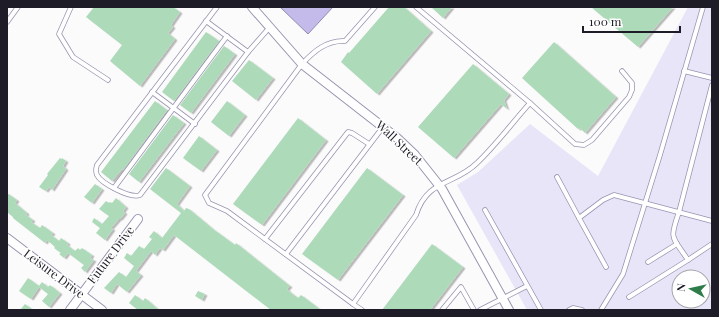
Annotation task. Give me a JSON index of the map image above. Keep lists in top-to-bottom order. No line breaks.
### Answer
{"streets":{"street":["Wall Street","Future Drive","Leisure Drive"]},"crossings":[["Future Drive","Leisure Drive"]],"scale_bar":"100 m","north":"left"}
